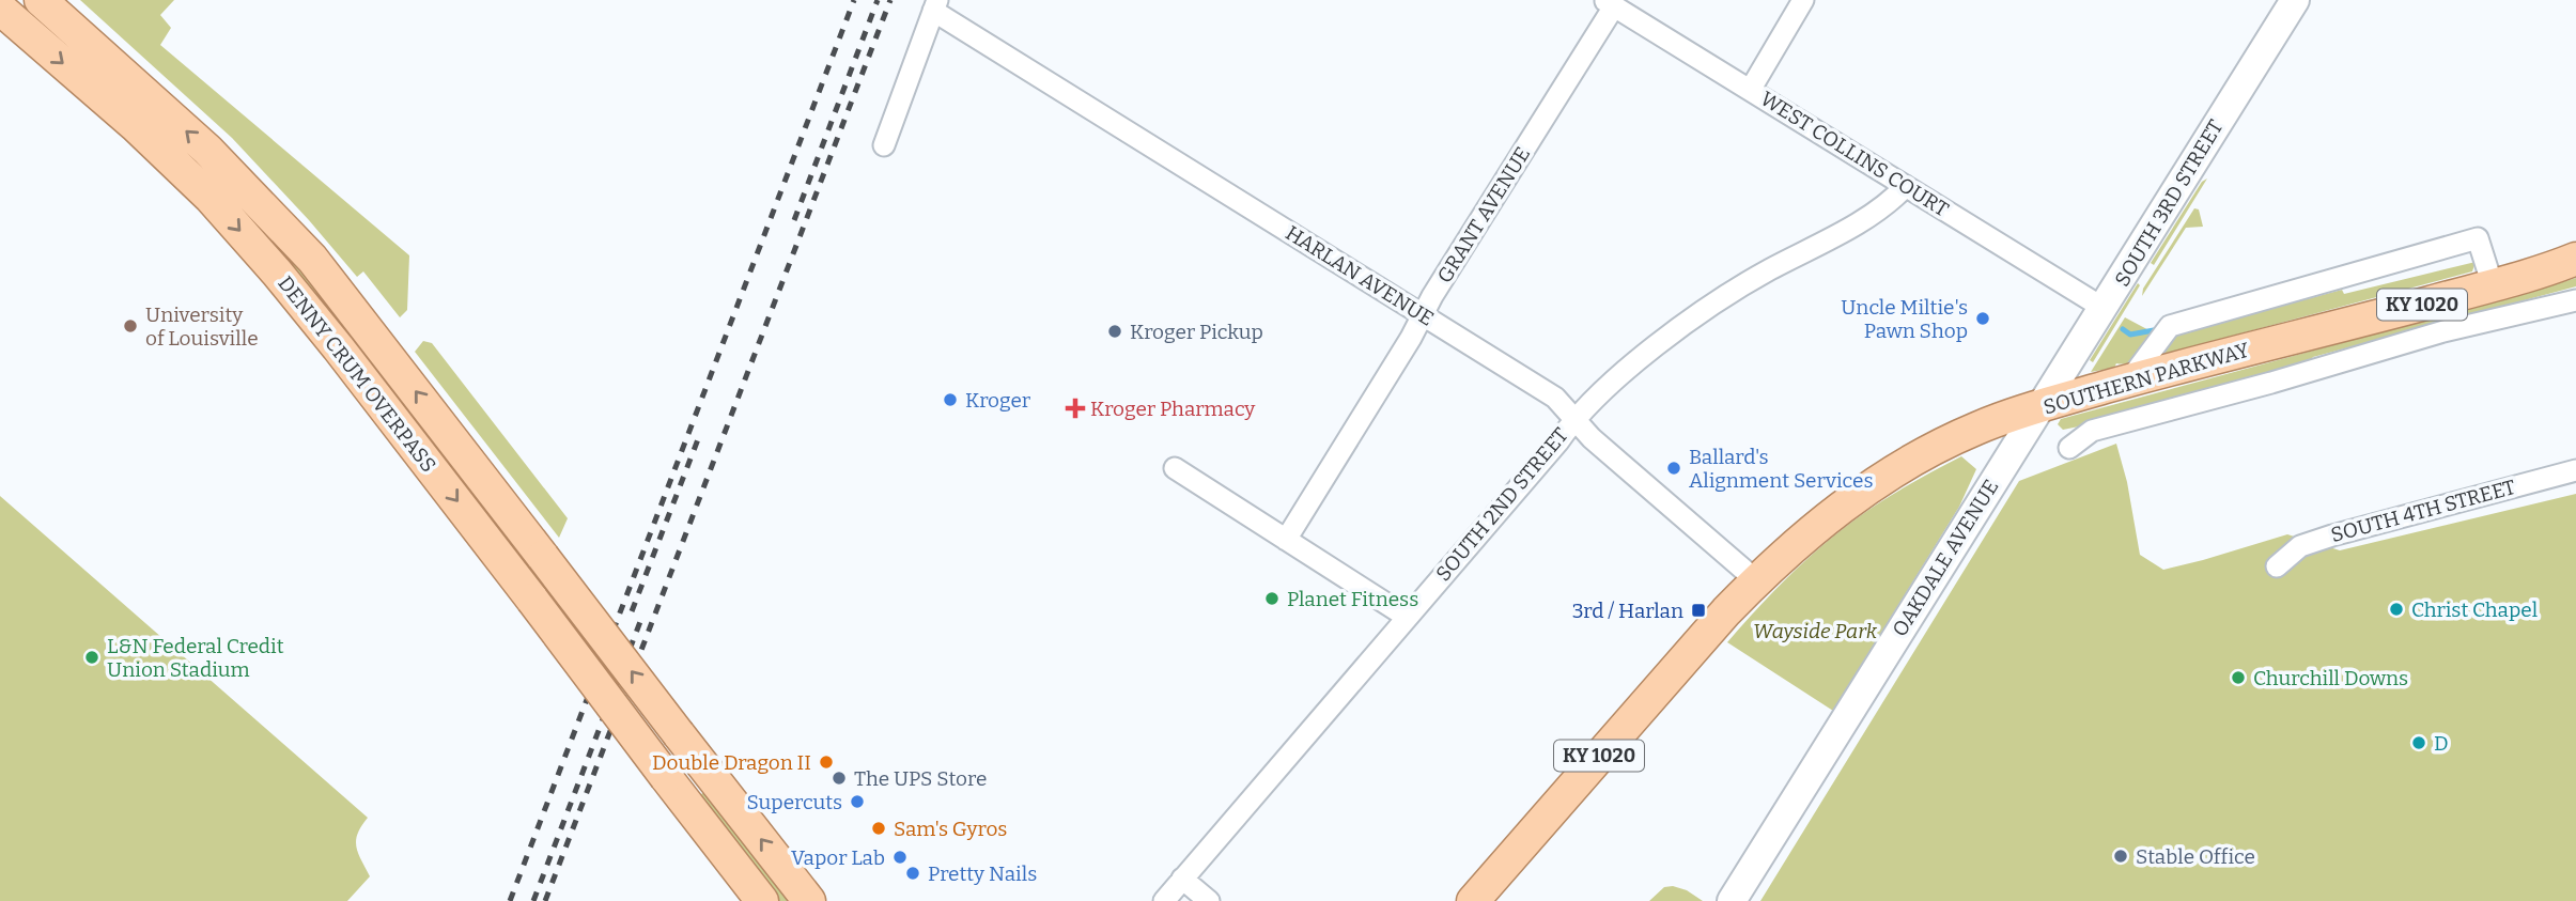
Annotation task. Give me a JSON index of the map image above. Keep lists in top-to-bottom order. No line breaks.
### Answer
{"streets":{"main road":["SOUTH 3RD STREET","KY 1020","DENNY CRUM OVERPASS","SOUTHERN PARKWAY","OAKDALE AVENUE"],"street":["WEST COLLINS COURT","GRANT AVENUE","HARLAN AVENUE","SOUTH 2ND STREET","SOUTH 4TH STREET"]},"crossings":[["WEST COLLINS COURT","SOUTH 3RD STREET"],["WEST COLLINS COURT","GRANT AVENUE"],["WEST COLLINS COURT","SOUTH 2ND STREET"],["SOUTH 3RD STREET","SOUTHERN PARKWAY"],["SOUTH 3RD STREET","OAKDALE AVENUE"],["GRANT AVENUE","HARLAN AVENUE"],["HARLAN AVENUE","KY 1020"],["HARLAN AVENUE","SOUTHERN PARKWAY"],["HARLAN AVENUE","SOUTH 2ND STREET"],["KY 1020","SOUTHERN PARKWAY"],["SOUTHERN PARKWAY","OAKDALE AVENUE"]],"parks":["Wayside Park"],"places":{"other":["Uncle Miltie's Pawn Shop","University of Louisville","Kroger Pickup","Kroger","Ballard's Alignment Services","Planet Fitness","Christ Chapel","L&N Federal Credit Union Stadium","Churchill Downs","D","Double Dragon II","The UPS Store","Supercuts","Sam's Gyros","Stable Office","Vapor Lab","Pretty Nails"],"health":["Kroger Pharmacy"],"transit":["3rd / Harlan"]}}
